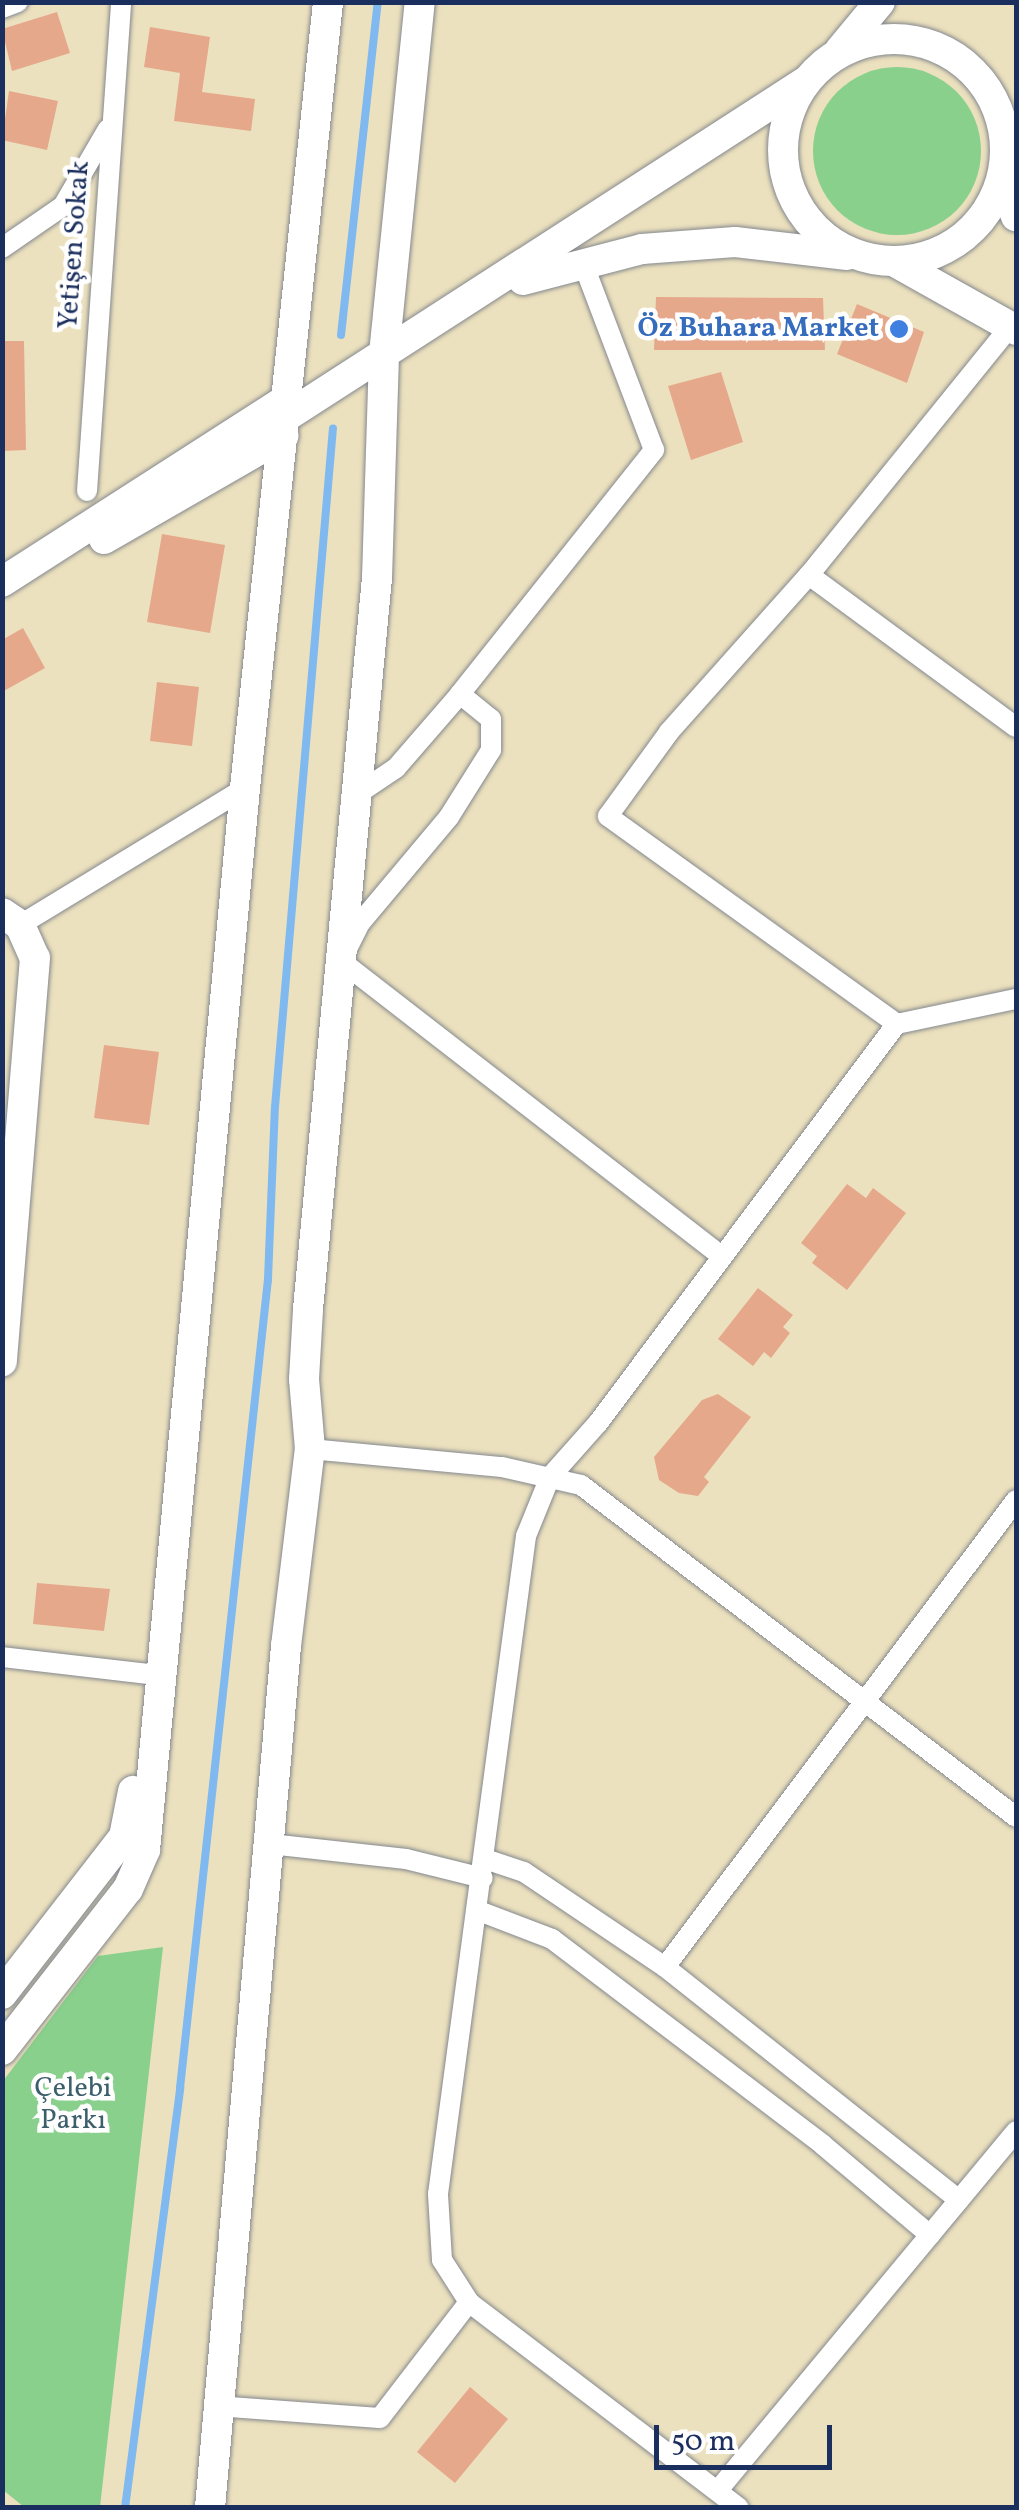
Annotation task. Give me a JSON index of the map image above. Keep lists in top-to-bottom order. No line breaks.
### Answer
{"streets":{"street":["Yetişen Sokak"]},"parks":["Çelebi Parkı"],"places":["Öz Buhara Market"],"scale_bar":"50 m"}
